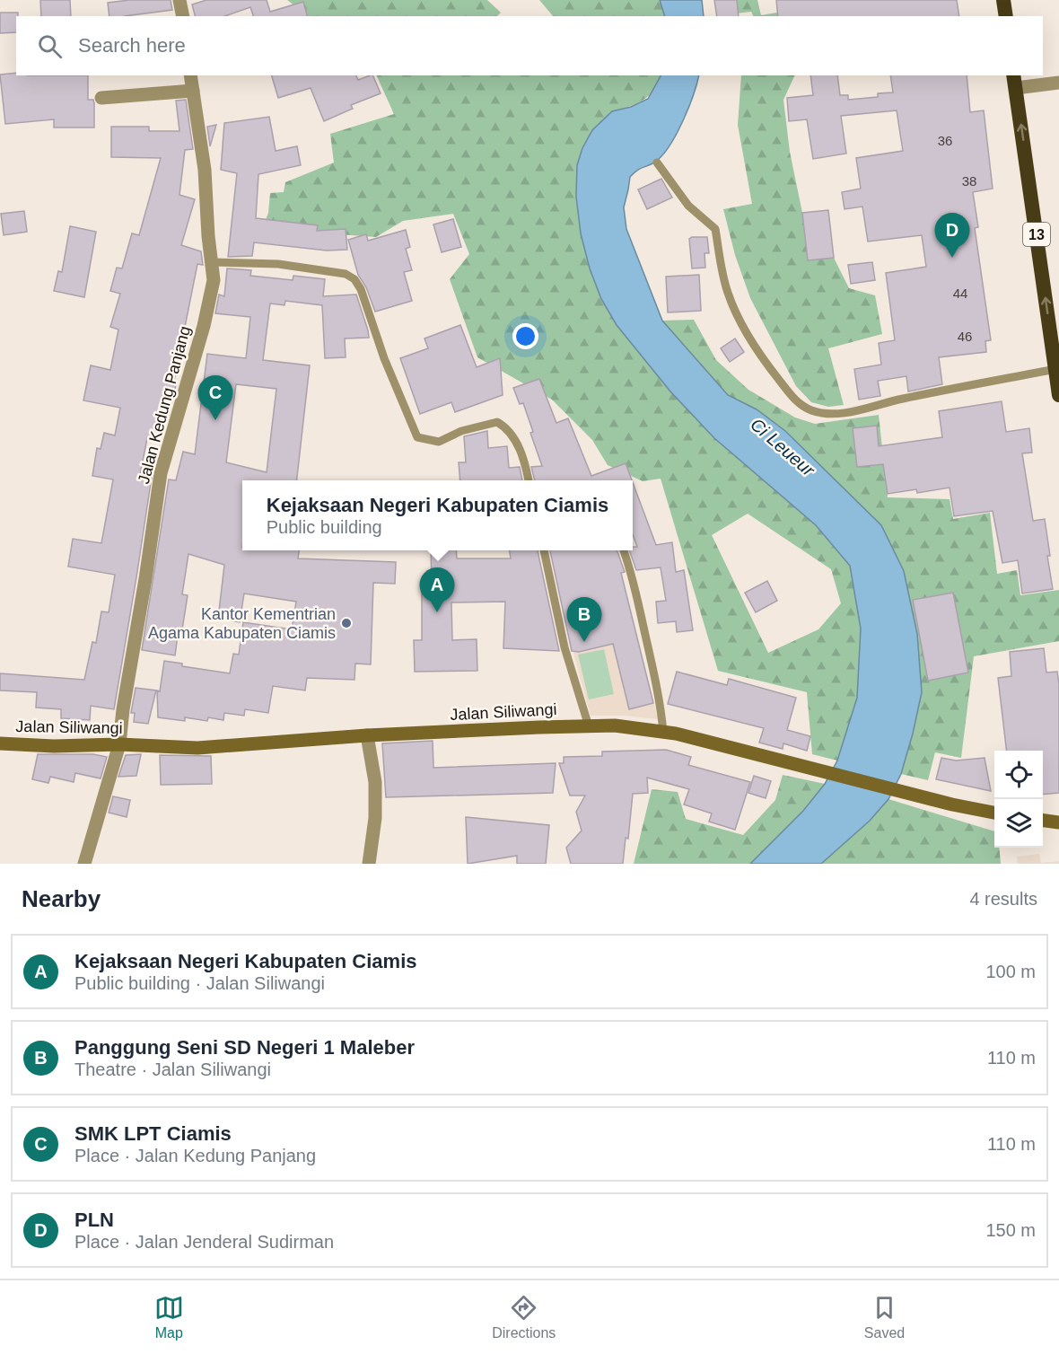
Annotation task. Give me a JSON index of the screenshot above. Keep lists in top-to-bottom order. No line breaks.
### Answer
{"streets":{"highway":["13"],"main road":["Jalan Siliwangi"],"street":["Jalan Kedung Panjang"]},"crossings":[["Jalan Kedung Panjang","Jalan Siliwangi"]],"water":["Ci Leueur"],"places":["Kantor Kementrian Agama Kabupaten Ciamis"],"house_numbers":["36","38","44","46"],"page":{"search":"Search here","pins":["D","C","A","B"],"popup":["Kejaksaan Negeri Kabupaten Ciamis","Public building"],"heading":["Nearby","4 results"],"list":[{"mark":"A","name":"Kejaksaan Negeri Kabupaten Ciamis","note":"Public building · Jalan Siliwangi","value":"100 m"},{"mark":"B","name":"Panggung Seni SD Negeri 1 Maleber","note":"Theatre · Jalan Siliwangi","value":"110 m"},{"mark":"C","name":"SMK LPT Ciamis","note":"Place · Jalan Kedung Panjang","value":"110 m"},{"mark":"D","name":"PLN","note":"Place · Jalan Jenderal Sudirman","value":"150 m"}],"nav":["Map","Directions","Saved"]}}
